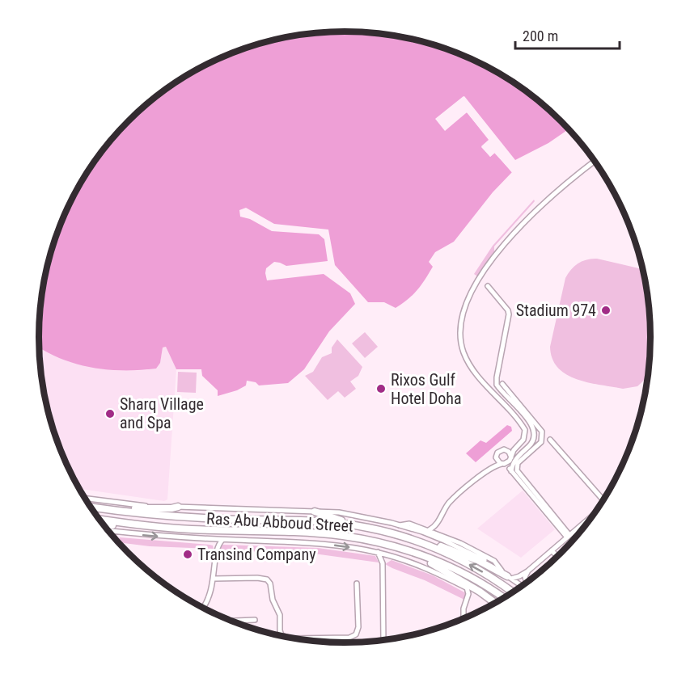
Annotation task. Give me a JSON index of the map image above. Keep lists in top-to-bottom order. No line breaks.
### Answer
{"streets":{"highway":["Ras Abu Abboud Street"]},"places":["Stadium 974","Rixos Gulf Hotel Doha","Sharq Village and Spa","Transind Company"],"scale_bar":"200 m"}
